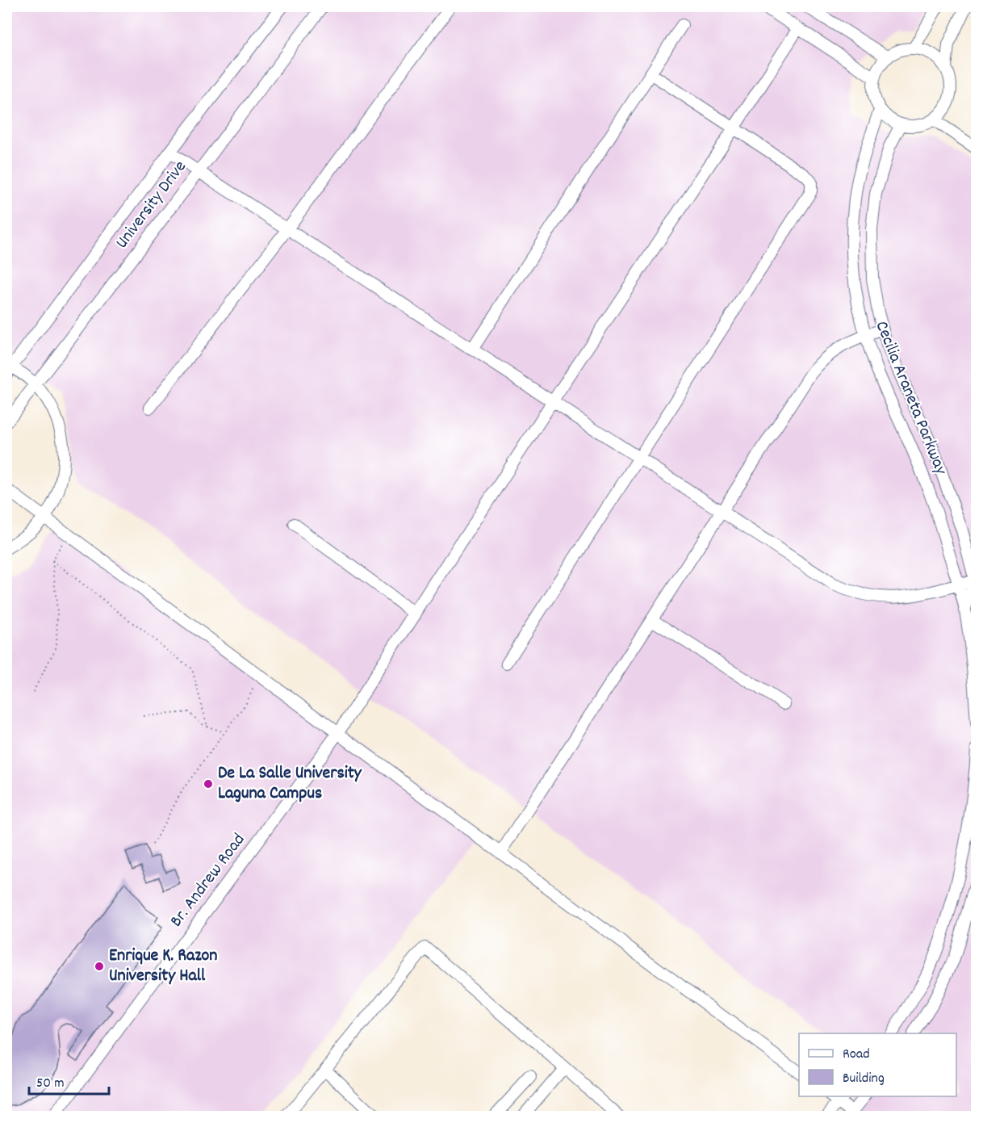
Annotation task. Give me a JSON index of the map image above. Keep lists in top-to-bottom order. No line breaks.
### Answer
{"streets":{"street":["University Drive","Cecilia Araneta Parkway","Br. Andrew Road"]},"places":["De La Salle University Laguna Campus","Enrique K. Razon University Hall"],"legend":["Road","Building"],"scale_bar":"50 m"}
